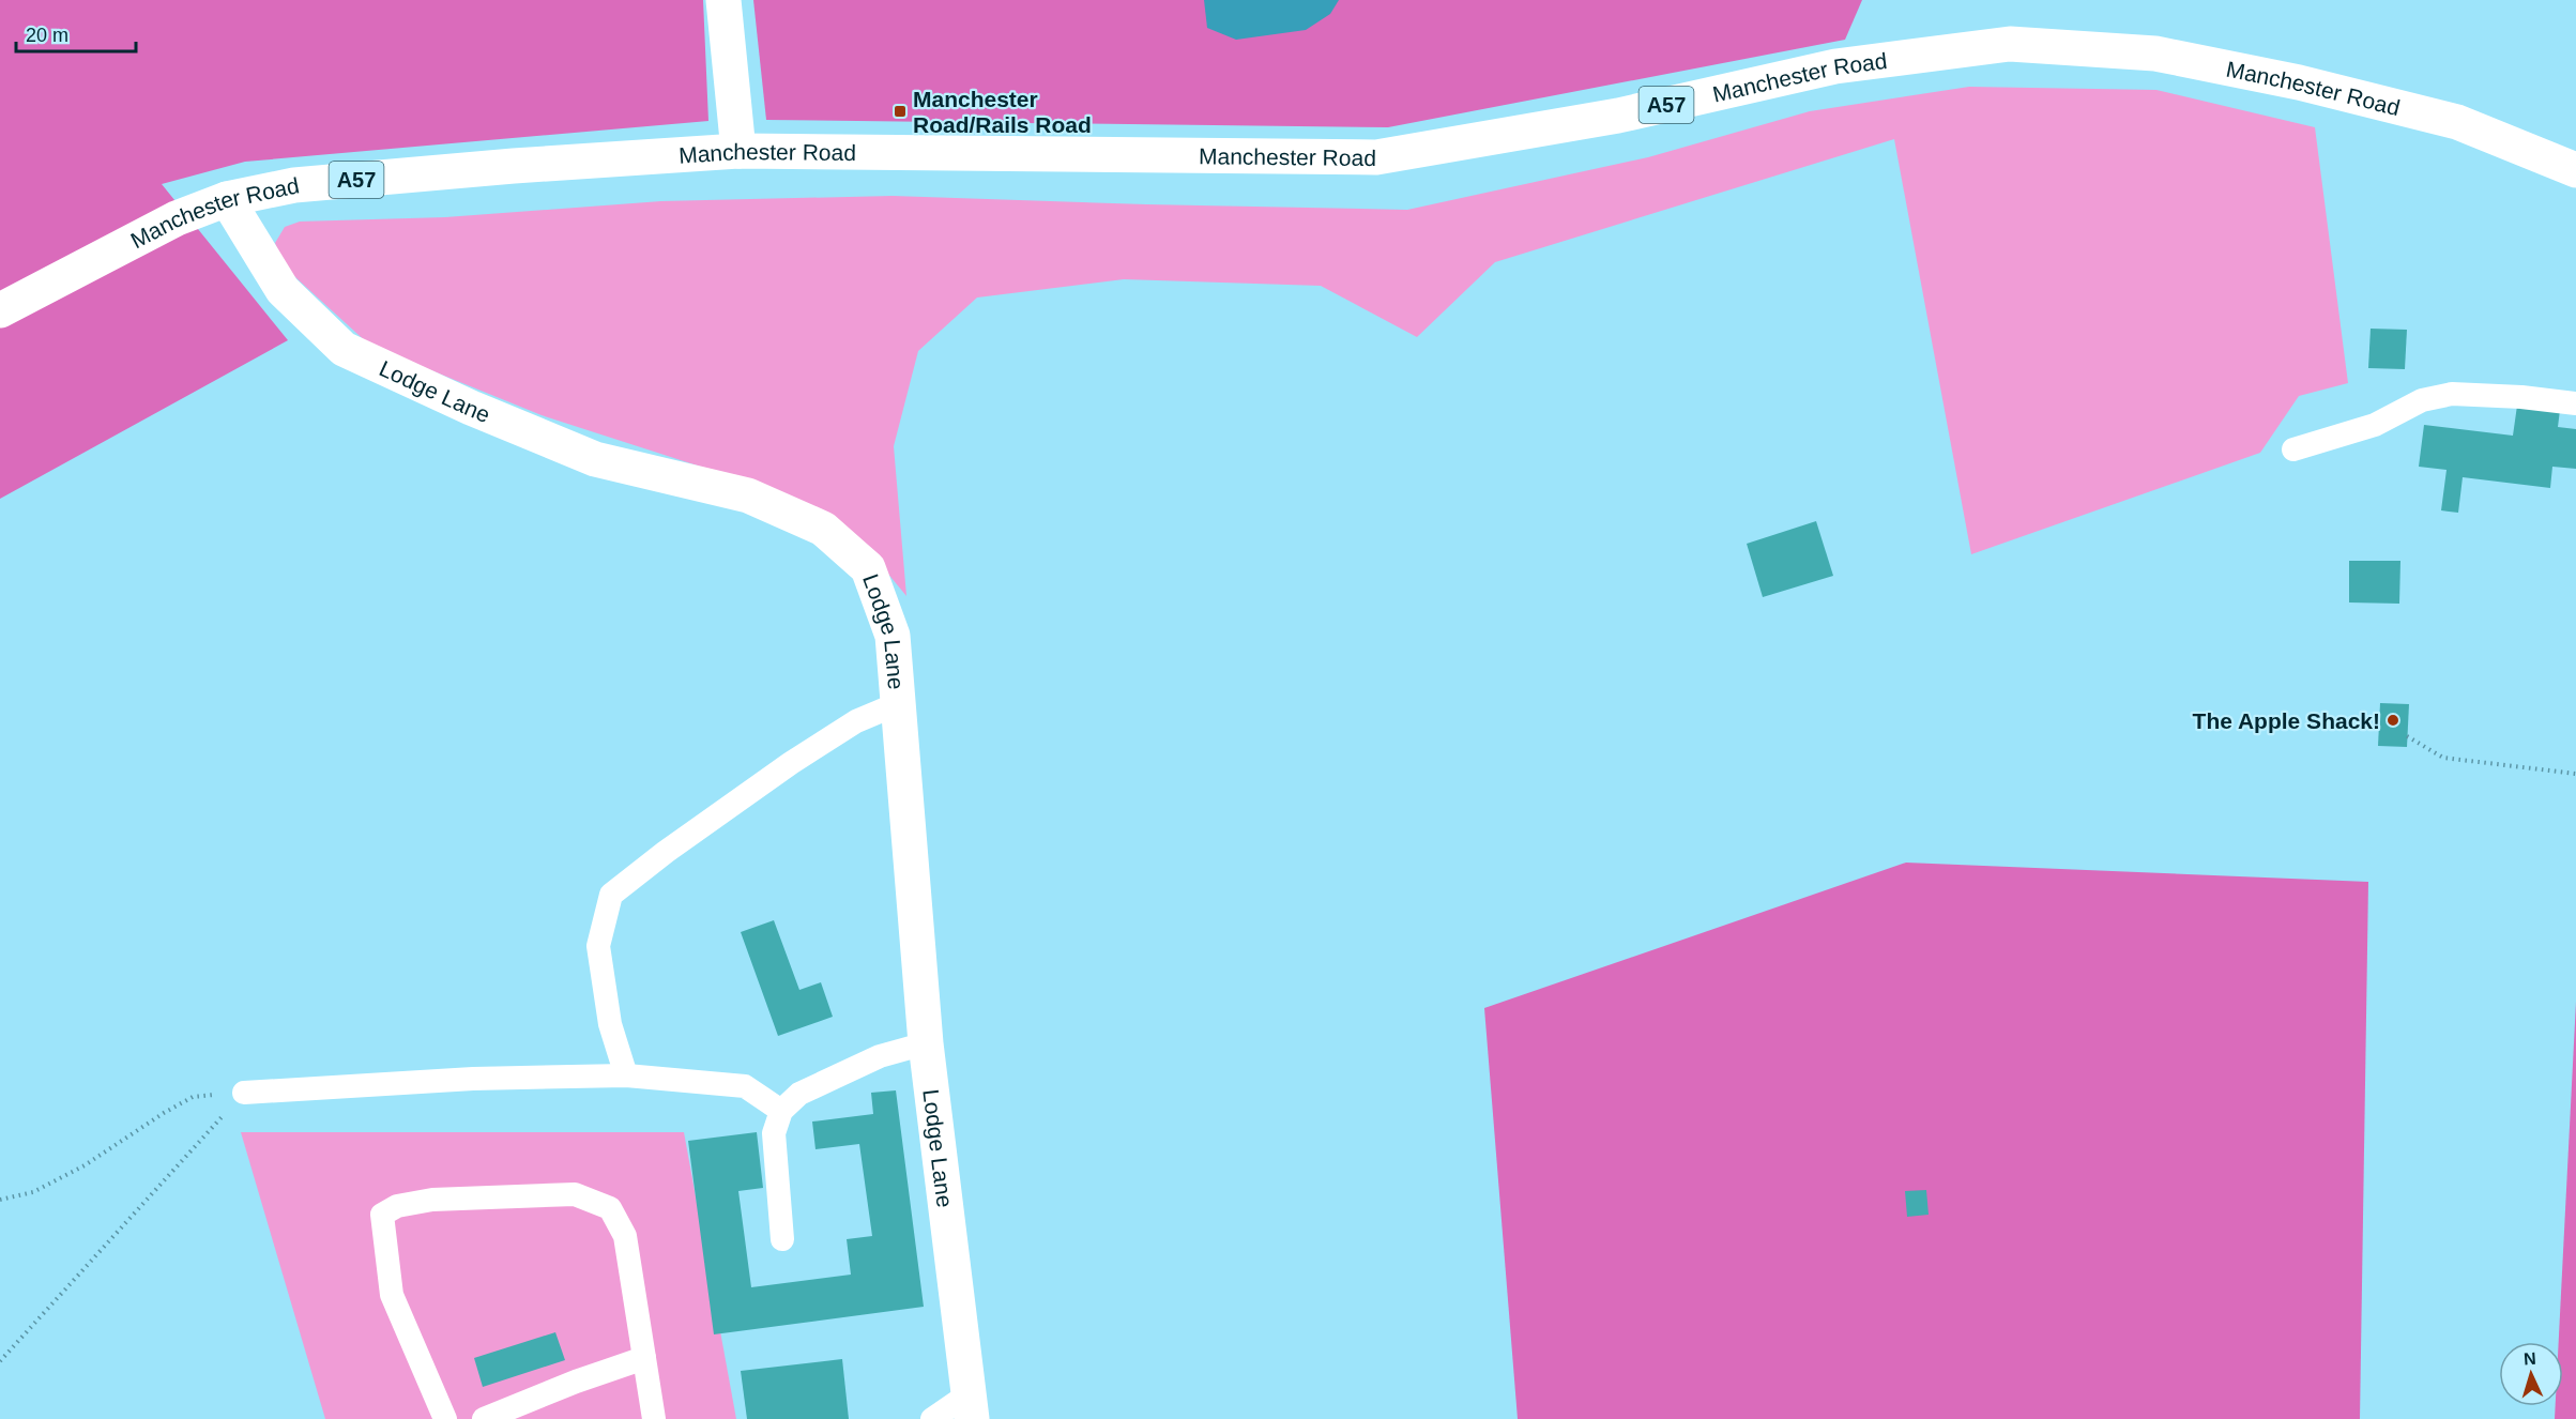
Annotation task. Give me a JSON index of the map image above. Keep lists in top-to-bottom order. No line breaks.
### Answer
{"streets":{"main road":["Manchester Road","A57","Lodge Lane"]},"crossings":[["Manchester Road","Lodge Lane"]],"places":{"transit":["Manchester Road/Rails Road"],"other":["The Apple Shack!"]},"scale_bar":"20 m","north":"top"}
